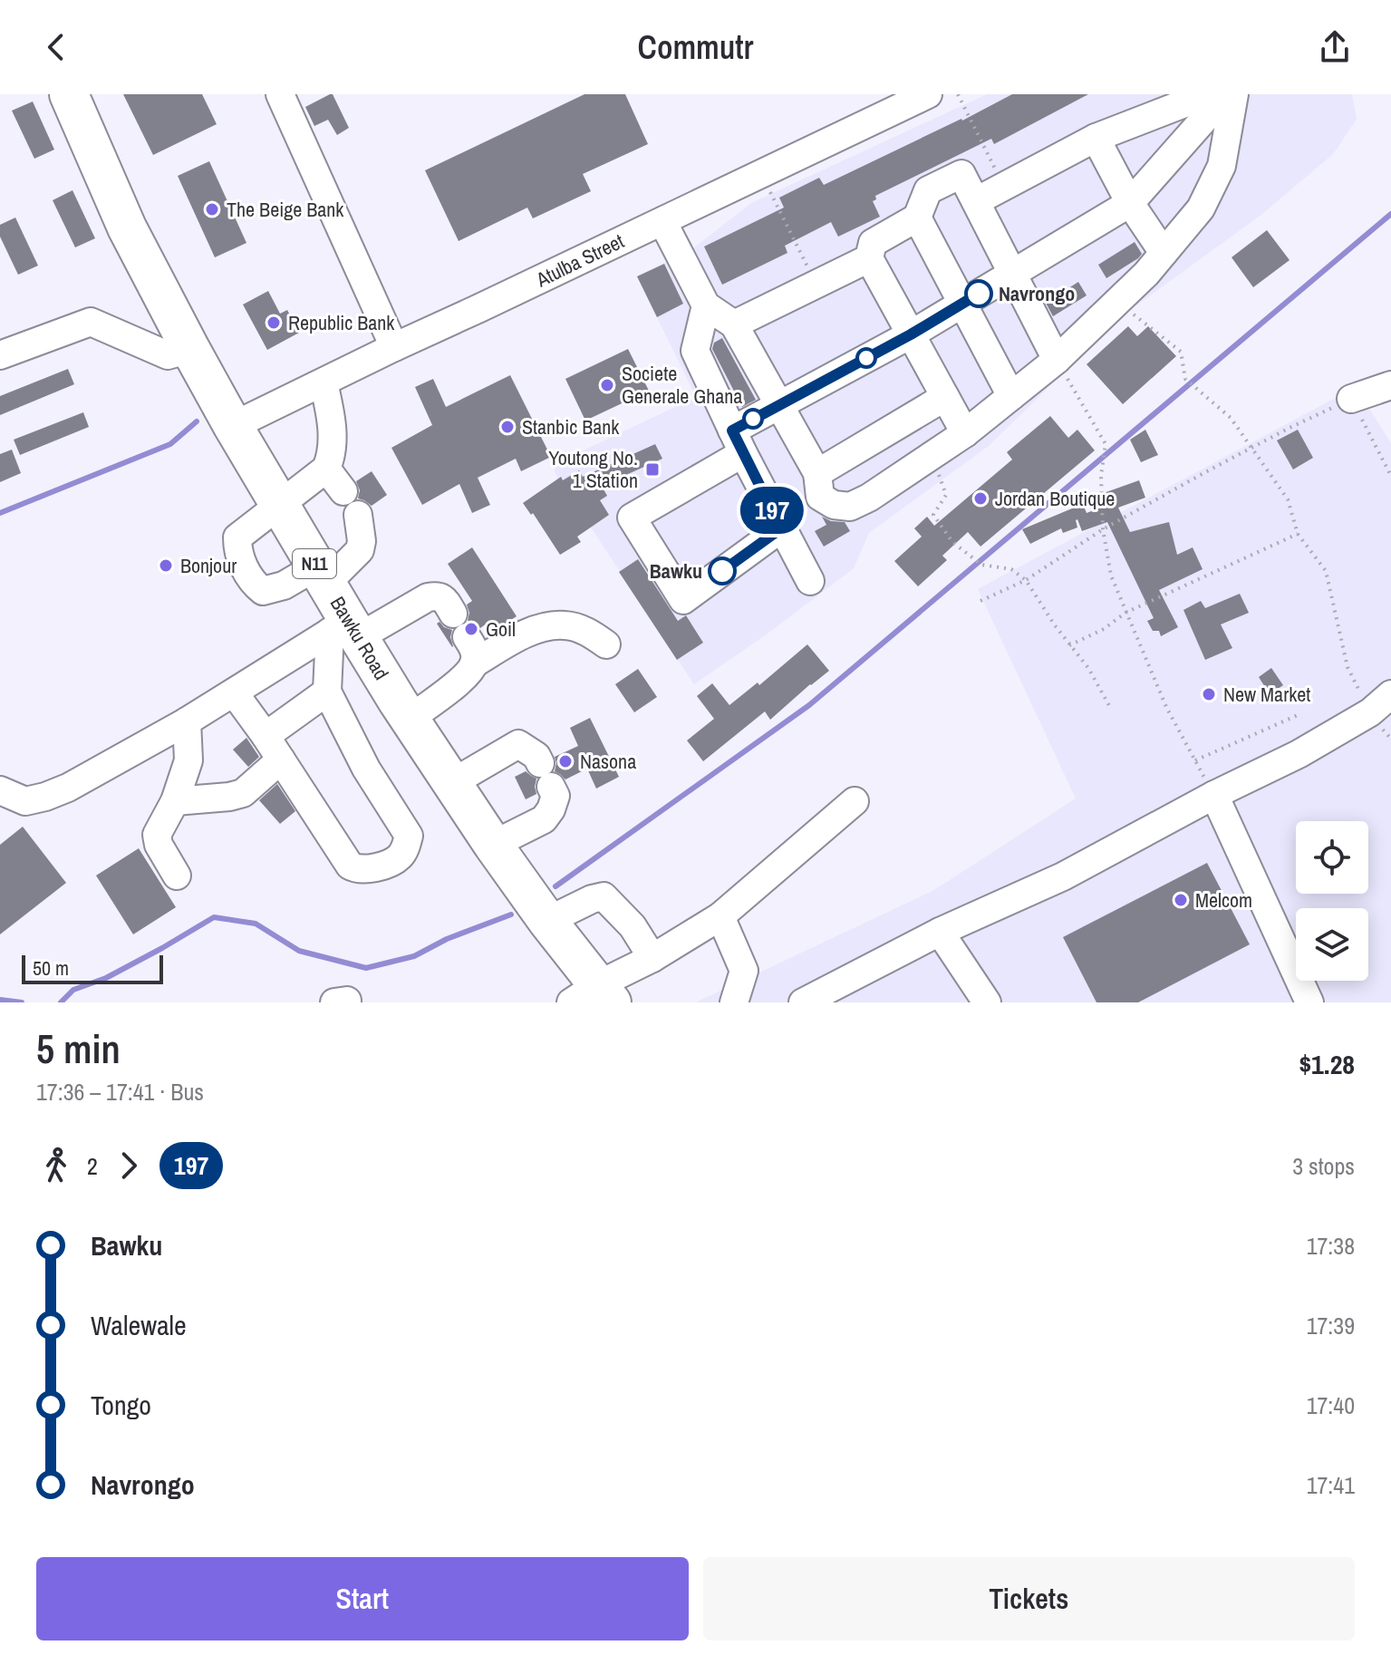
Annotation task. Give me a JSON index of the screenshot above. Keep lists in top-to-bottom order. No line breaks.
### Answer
{"streets":{"highway":["N11","Bawku Road"],"street":["Atulba Street"]},"crossings":[["Atulba Street","Bawku Road"]],"places":{"other":["The Beige Bank","Navrongo","Republic Bank","Societe Generale Ghana","Stanbic Bank","Jordan Boutique","Bonjour","Bawku","Goil","New Market","Nasona","Melcom"],"transit":["Youtong No. 1 Station"]},"lines":["bus line 197"],"scale_bar":"50 m","page":{"header":"Commutr","on_map":"197","scale":"50 m","heading":["5 min","17:36 – 17:41 · Bus","$1.28"],"legs":["2","197","3 stops"],"list":[{"name":"Bawku","value":"17:38"},{"name":"Walewale","value":"17:39"},{"name":"Tongo","value":"17:40"},{"name":"Navrongo","value":"17:41"}],"buttons":["Start","Tickets"]}}
